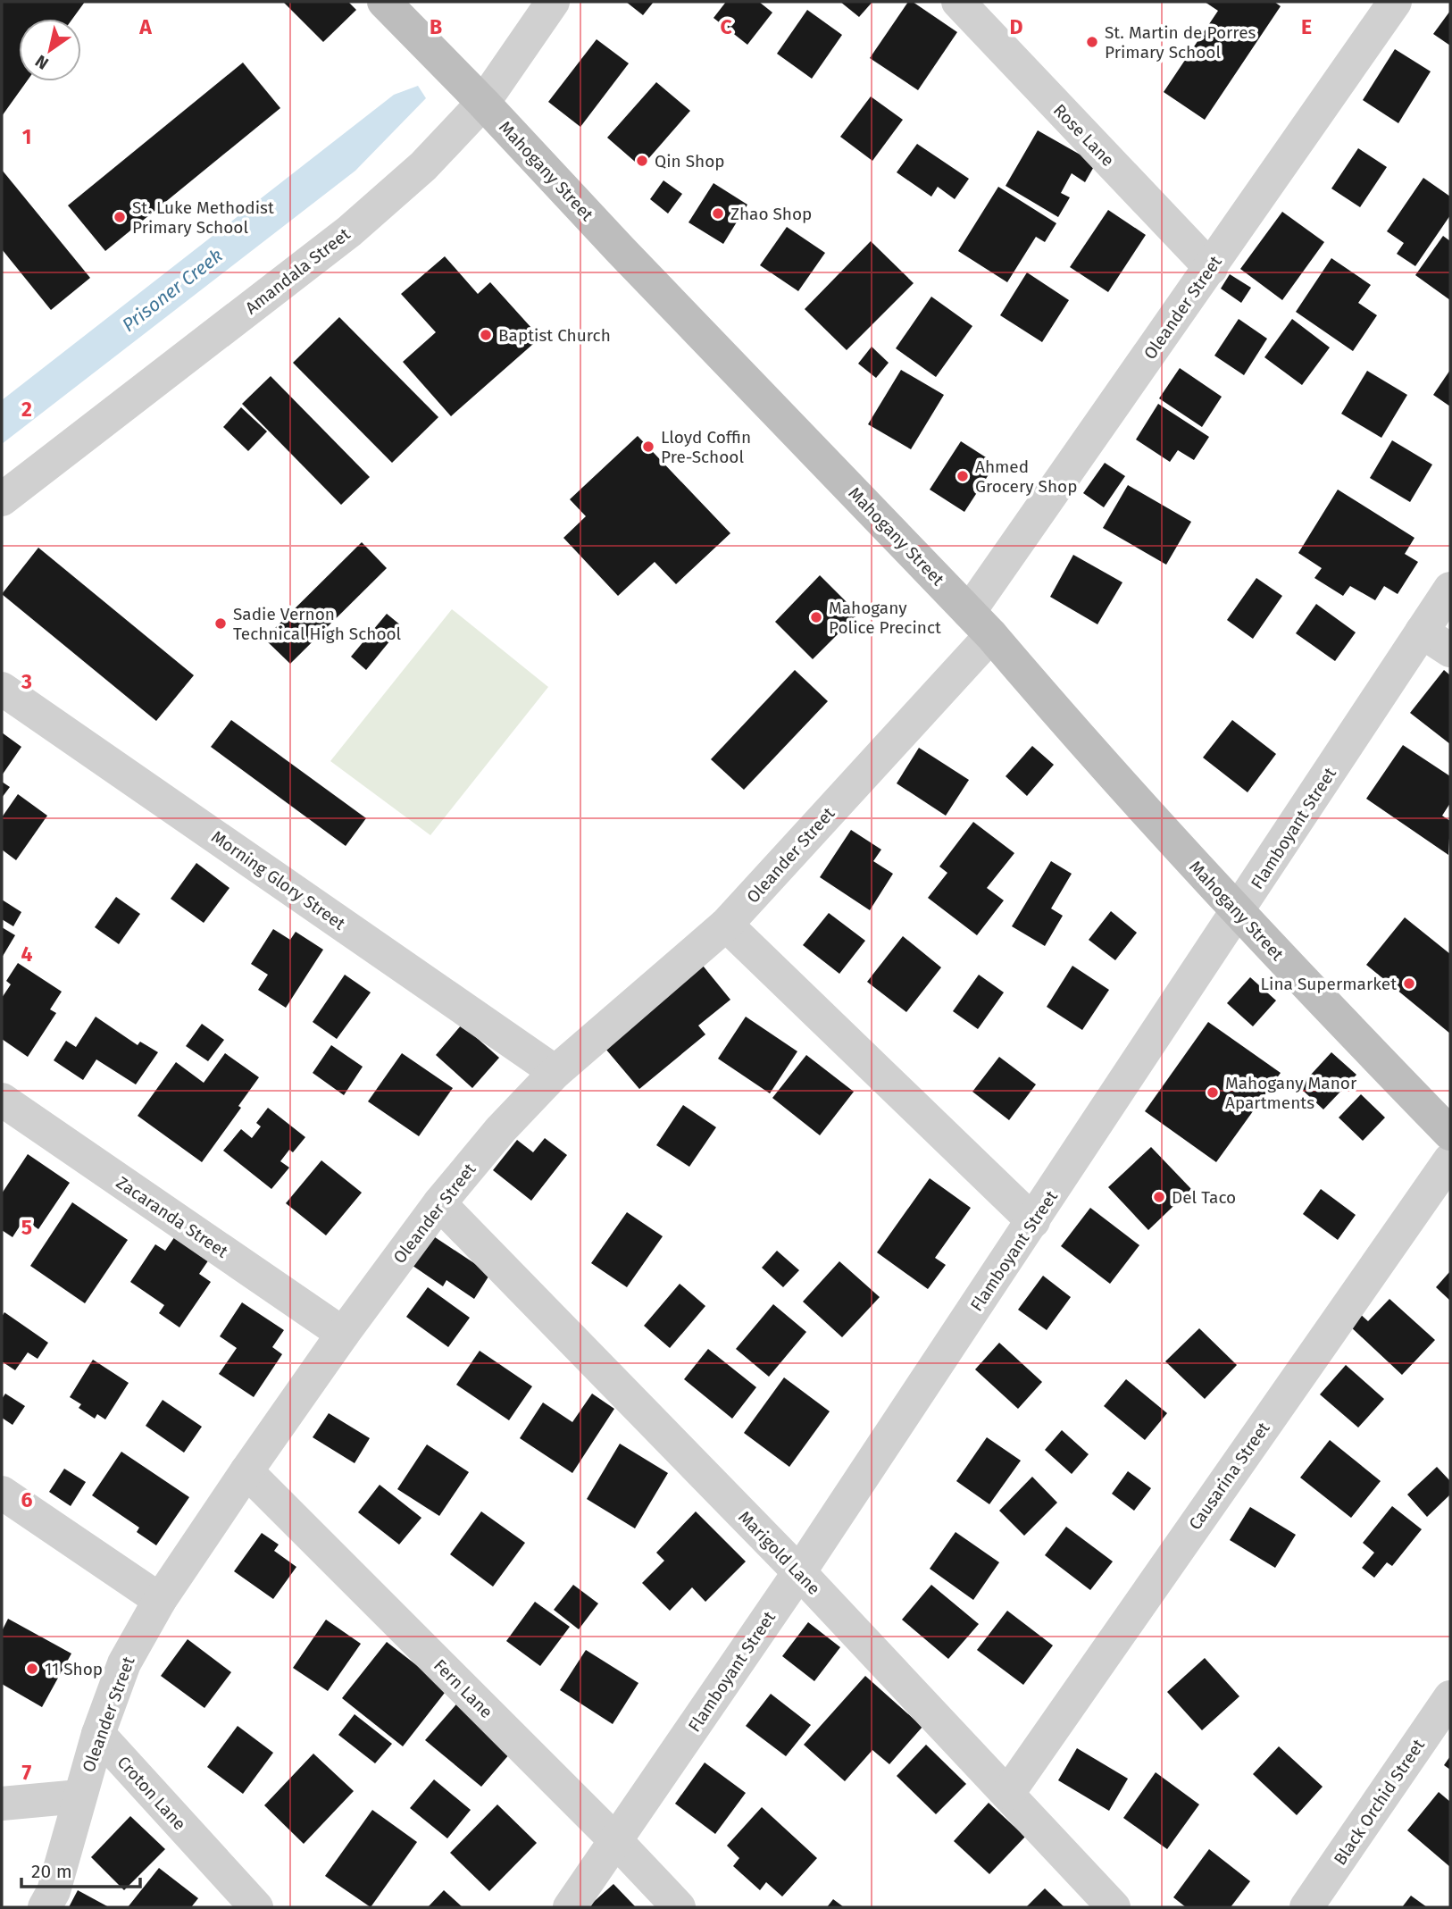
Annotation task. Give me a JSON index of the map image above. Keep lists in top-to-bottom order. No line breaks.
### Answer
{"streets":{"street":["Rose Lane","Mahogany Street","Amandala Street","Oleander Street","Flamboyant Street","Morning Glory Street","Zacaranda Street","Causarina Street","Marigold Lane","Fern Lane","Croton Lane","Black Orchid Street"]},"crossings":[["Rose Lane","Oleander Street"],["Mahogany Street","Amandala Street"],["Mahogany Street","Oleander Street"],["Mahogany Street","Flamboyant Street"],["Oleander Street","Morning Glory Street"],["Oleander Street","Zacaranda Street"],["Oleander Street","Marigold Lane"],["Oleander Street","Fern Lane"],["Oleander Street","Croton Lane"],["Flamboyant Street","Marigold Lane"],["Flamboyant Street","Fern Lane"],["Causarina Street","Marigold Lane"]],"water":["Prisoner Creek"],"places":["St. Martin de Porres Primary School","Qin Shop","Zhao Shop","St. Luke Methodist Primary School","Baptist Church","Lloyd Coffin Pre-School","Ahmed Grocery Shop","Mahogany Police Precinct","Sadie Vernon Technical High School","Lina Supermarket","Mahogany Manor Apartments","Del Taco","11 Shop"],"scale_bar":"20 m","north":"bottom left","grid":{"columns":["A","B","C","D","E"],"rows":["1","2","3","4","5","6","7"]}}
